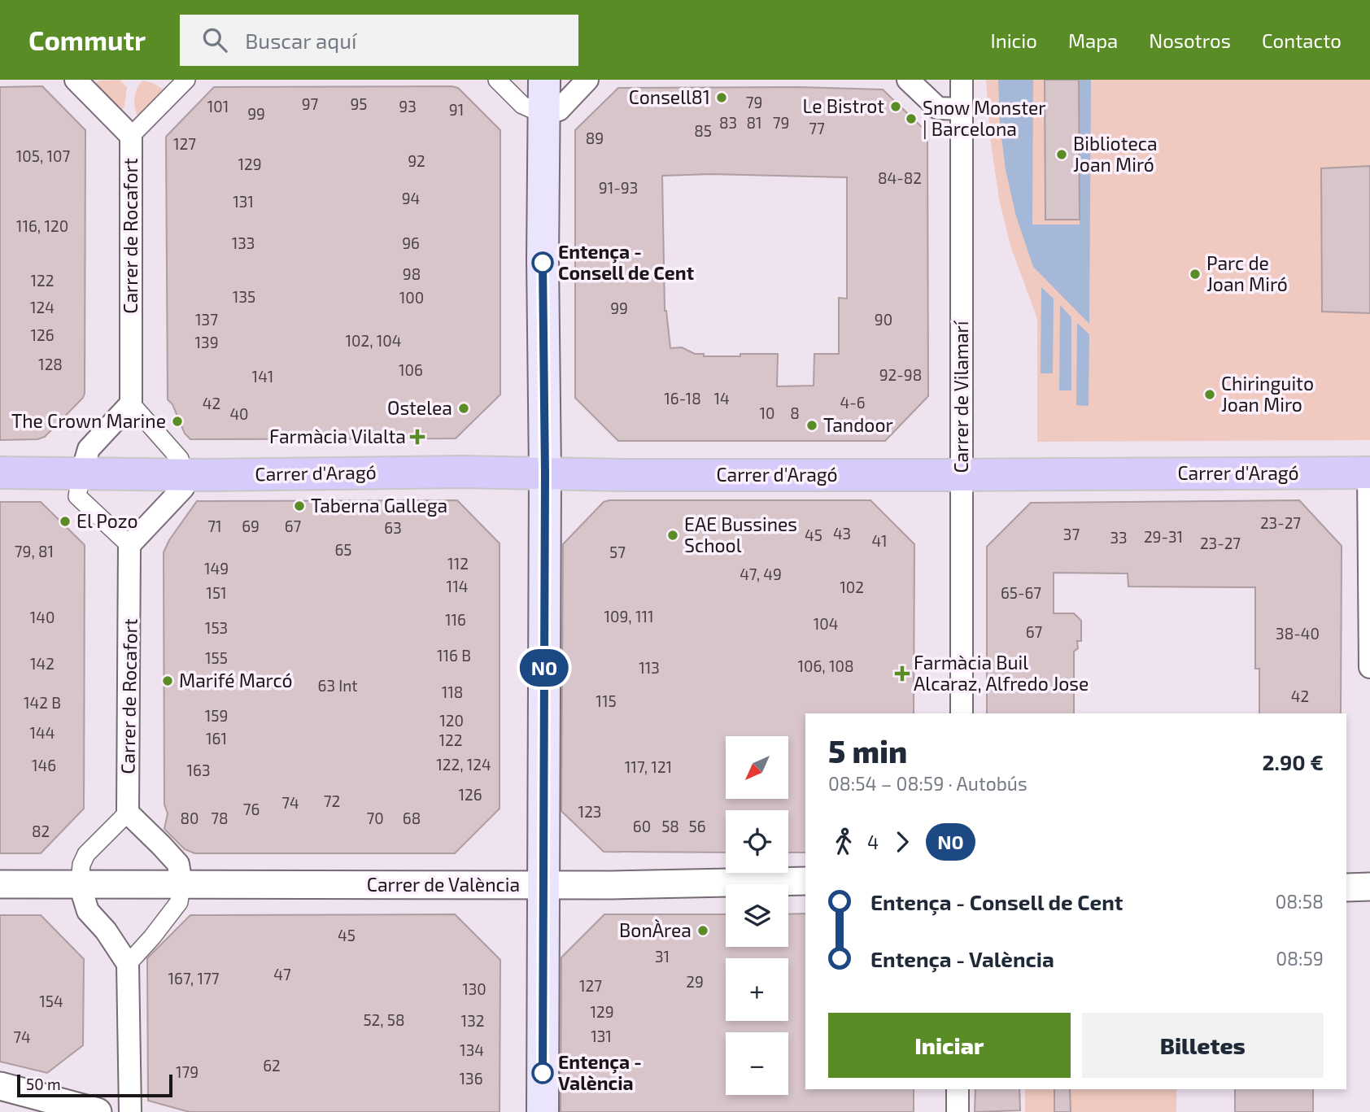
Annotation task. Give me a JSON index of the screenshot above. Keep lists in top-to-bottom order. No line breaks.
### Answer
{"streets":{"main road":["Carrer d'Aragó"],"street":["Carrer de Rocafort","Carrer de Vilamarí","Carrer de València"]},"crossings":[["Carrer de Vilamarí","Carrer d'Aragó"]],"places":{"other":["Consell81","Le Bistrot","Snow Monster | Barcelona","Biblioteca Joan Miró","Entença - Consell de Cent","Parc de Joan Miró","Chiringuito Joan Miro","Ostelea","The Crown Marine","Tandoor","Taberna Gallega","El Pozo","EAE Bussines School","Marifé Marcó","BonÀrea","Entença - València"],"health":["Farmàcia Vilalta","Farmàcia Buil Alcaraz, Alfredo Jose"]},"lines":["bus line N0"],"house_numbers":["79","97","95","101","93","91","99","83","81","79","77","85","89","127","105, 107","92","129","84-82","91-93","94","131","116, 120","133","96","98","122","135","100","124","99","137","90","126","102, 104","139","128","106","92-98","141","16-18","14","4-6","42","10","8","40","23-27","71","69","67","63","43","37","45","29-31","33","41","23-27","65","79, 81","57","112","149","47, 49","114","102","151","65-67","109, 111","140","116","104","153","67","38-40","116 B","155","142","106, 108","113","63 Int","118","42","115","142 B","159","120","144","161","122","122, 124","146","117, 121","163","126","72","74","76","123","80","78","70","68","60","58","56","82","45","31","47","167, 177","29","127","130","154","129","52, 58","132","131","74","134","62","179","136"],"scale_bar":"50 m","north":"bottom left","page":{"header":"Commutr","search":"Buscar aquí","nav":["Inicio","Mapa","Nosotros","Contacto"],"on_map":"N0","heading":["5 min","08:54 – 08:59 · Autobús","2.90 €"],"map_buttons":["+","−"],"legs":["4","N0"],"list":[{"name":"Entença - Consell de Cent","value":"08:58"},{"name":"Entença - València","value":"08:59"}],"buttons":["Iniciar","Billetes"],"scale":"50 m"}}
